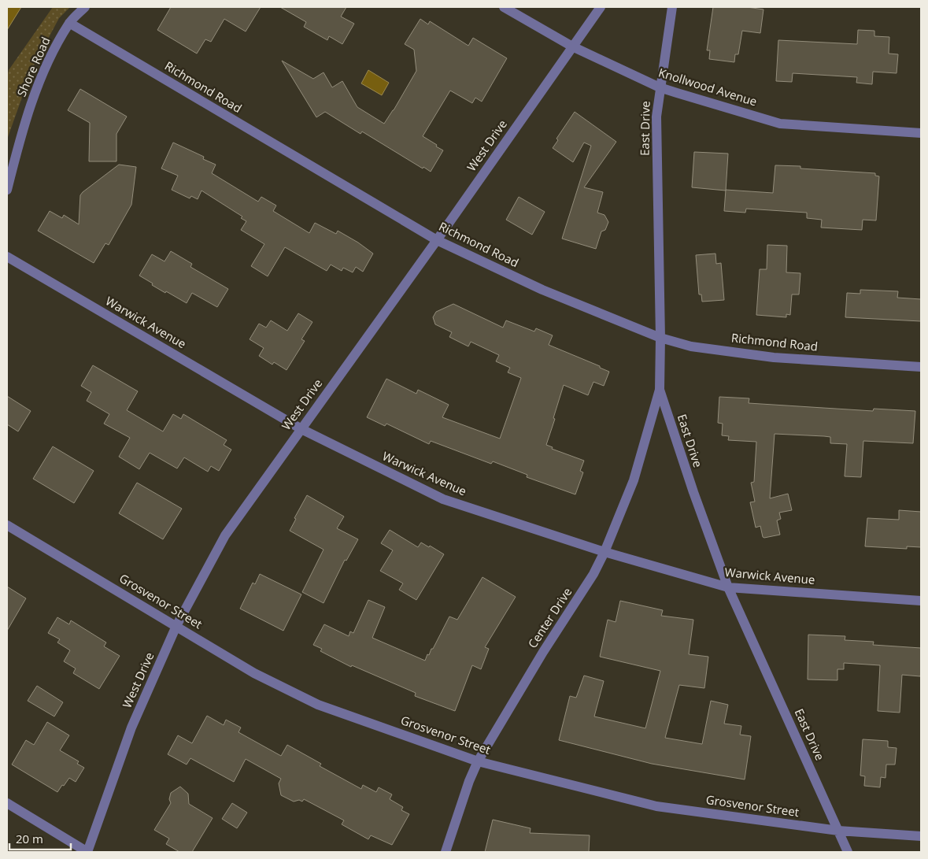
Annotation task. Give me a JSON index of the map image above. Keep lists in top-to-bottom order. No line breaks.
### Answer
{"streets":{"street":["Shore Road","Richmond Road","Knollwood Avenue","East Drive","West Drive","Warwick Avenue","Grosvenor Street","Center Drive"]},"crossings":[["Shore Road","Richmond Road"],["Richmond Road","East Drive"],["Richmond Road","West Drive"],["Knollwood Avenue","East Drive"],["Knollwood Avenue","West Drive"],["East Drive","Warwick Avenue"],["East Drive","Grosvenor Street"],["East Drive","Center Drive"],["West Drive","Warwick Avenue"],["West Drive","Grosvenor Street"],["Warwick Avenue","Center Drive"],["Grosvenor Street","Center Drive"]],"scale_bar":"20 m"}
